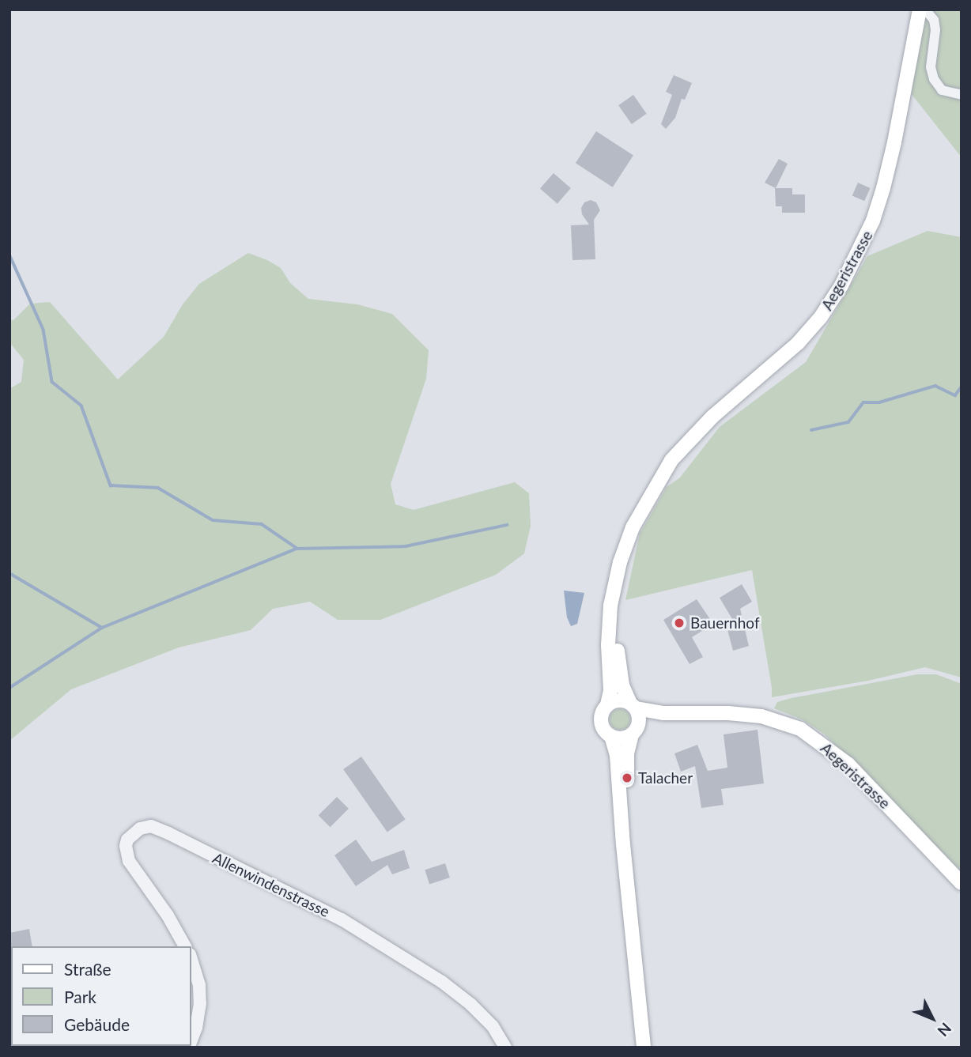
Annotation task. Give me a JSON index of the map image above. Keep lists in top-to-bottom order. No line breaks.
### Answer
{"streets":{"main road":["Aegeristrasse"],"street":["Allenwindenstrasse"]},"places":["Bauernhof","Talacher"],"legend":["Straße","Park","Gebäude"],"north":"bottom right"}
